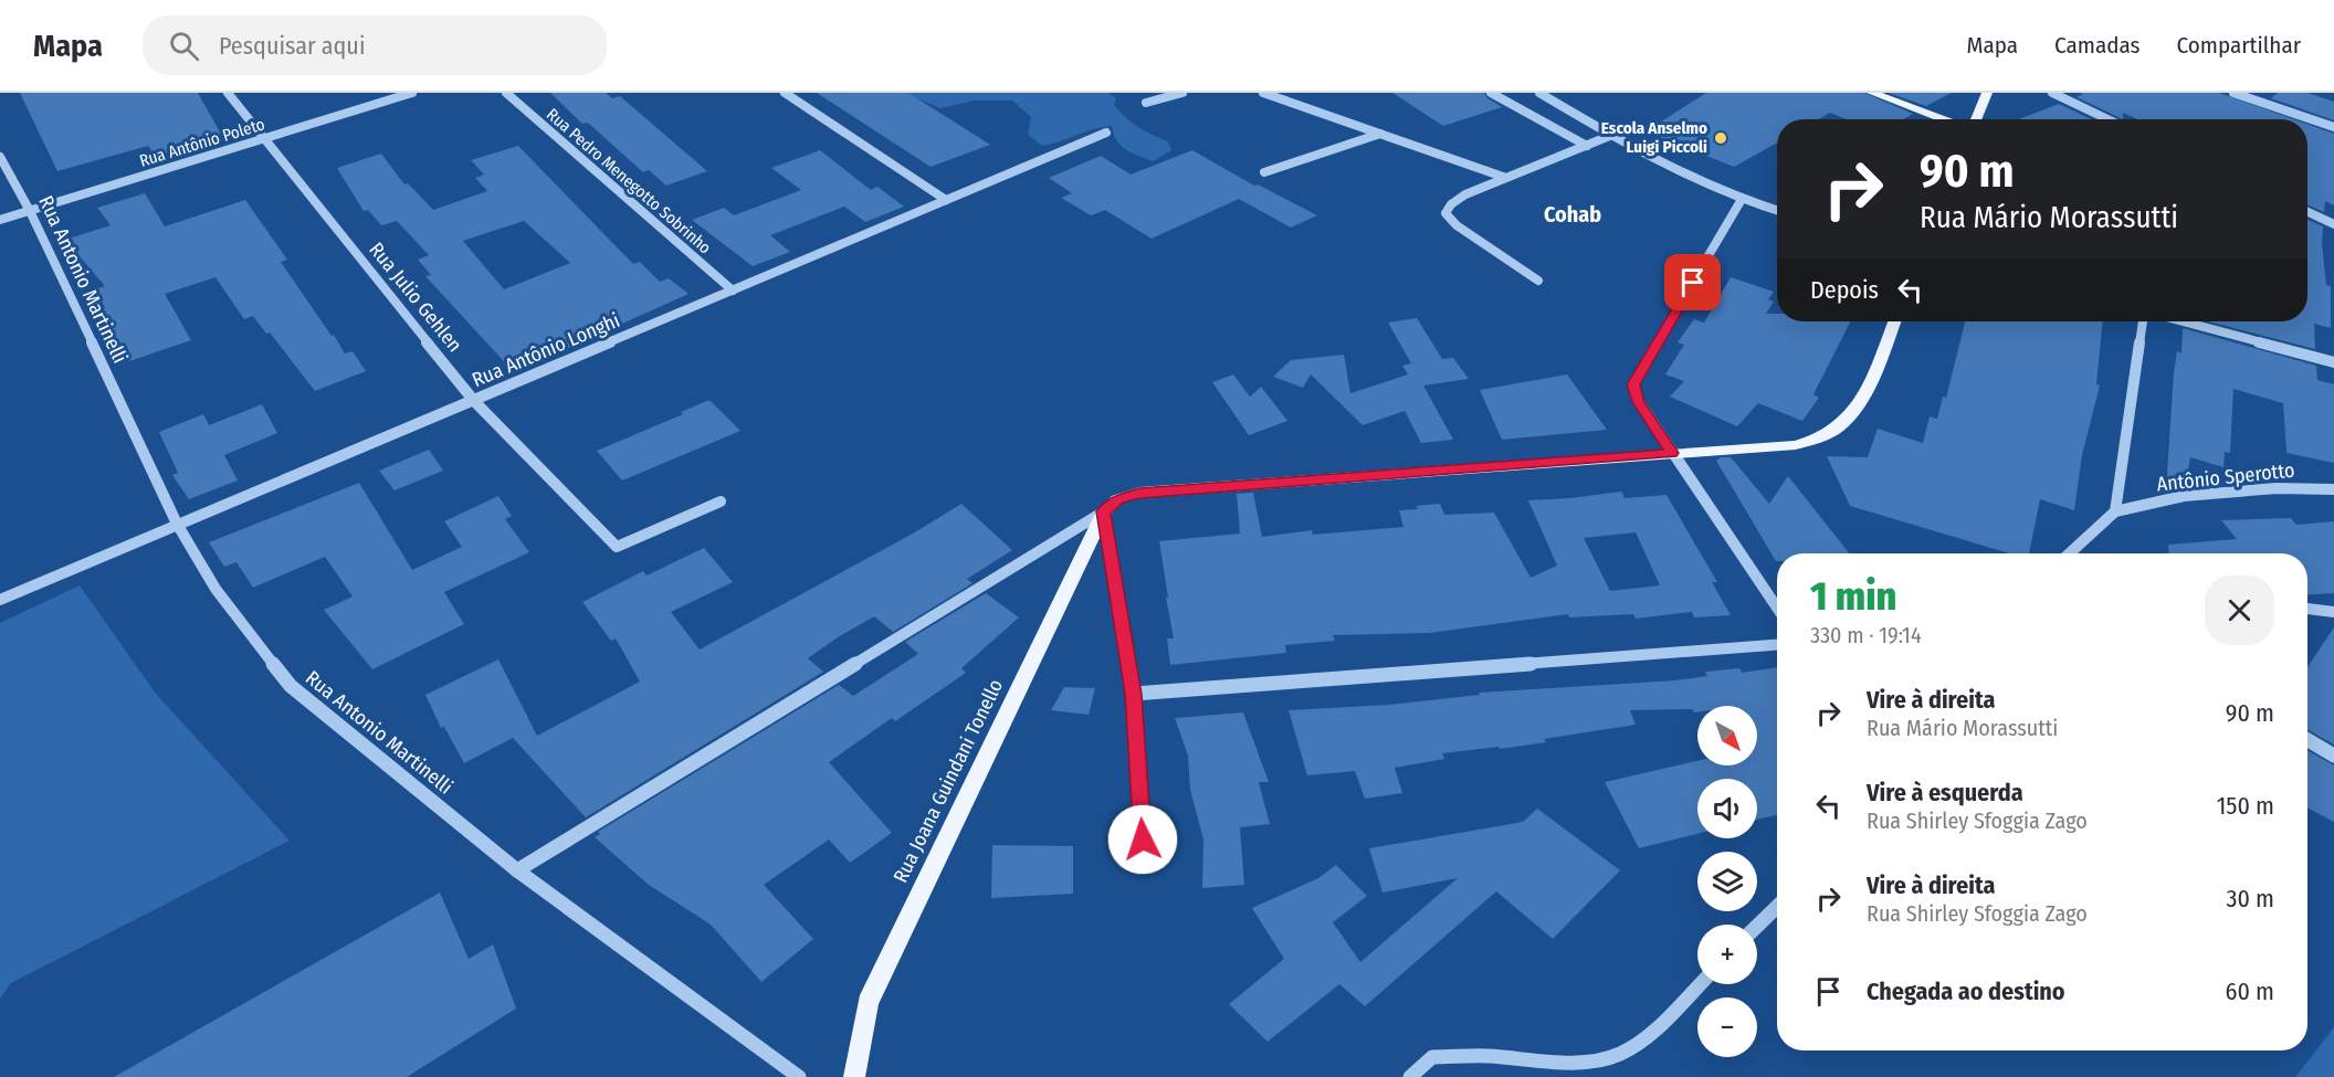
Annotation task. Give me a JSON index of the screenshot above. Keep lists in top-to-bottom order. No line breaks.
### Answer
{"streets":{"main road":["Rua Joana Guindani Tonello"],"street":["Rua Antônio Poleto","Rua Pedro Menegotto Sobrinho","Rua Antonio Martinelli","Rua Julio Gehlen","Rua Antônio Longhi","Antônio Sperotto"]},"crossings":[["Rua Antônio Poleto","Rua Antonio Martinelli"],["Rua Antônio Poleto","Rua Julio Gehlen"],["Rua Pedro Menegotto Sobrinho","Rua Antônio Longhi"],["Rua Antonio Martinelli","Rua Antônio Longhi"],["Rua Julio Gehlen","Rua Antônio Longhi"]],"districts":["Cohab"],"places":["Escola Anselmo Luigi Piccoli"],"north":"bottom right","page":{"header":"Mapa","search":"Pesquisar aqui","nav":["Mapa","Camadas","Compartilhar"],"turn":["90 m","Rua Mário Morassutti"],"then":"Depois","heading":["1 min","330 m · 19:14"],"list":[{"name":"Vire à direita","note":"Rua Mário Morassutti","value":"90 m"},{"name":"Vire à esquerda","note":"Rua Shirley Sfoggia Zago","value":"150 m"},{"name":"Vire à direita","note":"Rua Shirley Sfoggia Zago","value":"30 m"},{"name":"Chegada ao destino","value":"60 m"}],"map_buttons":["+","−"]}}
